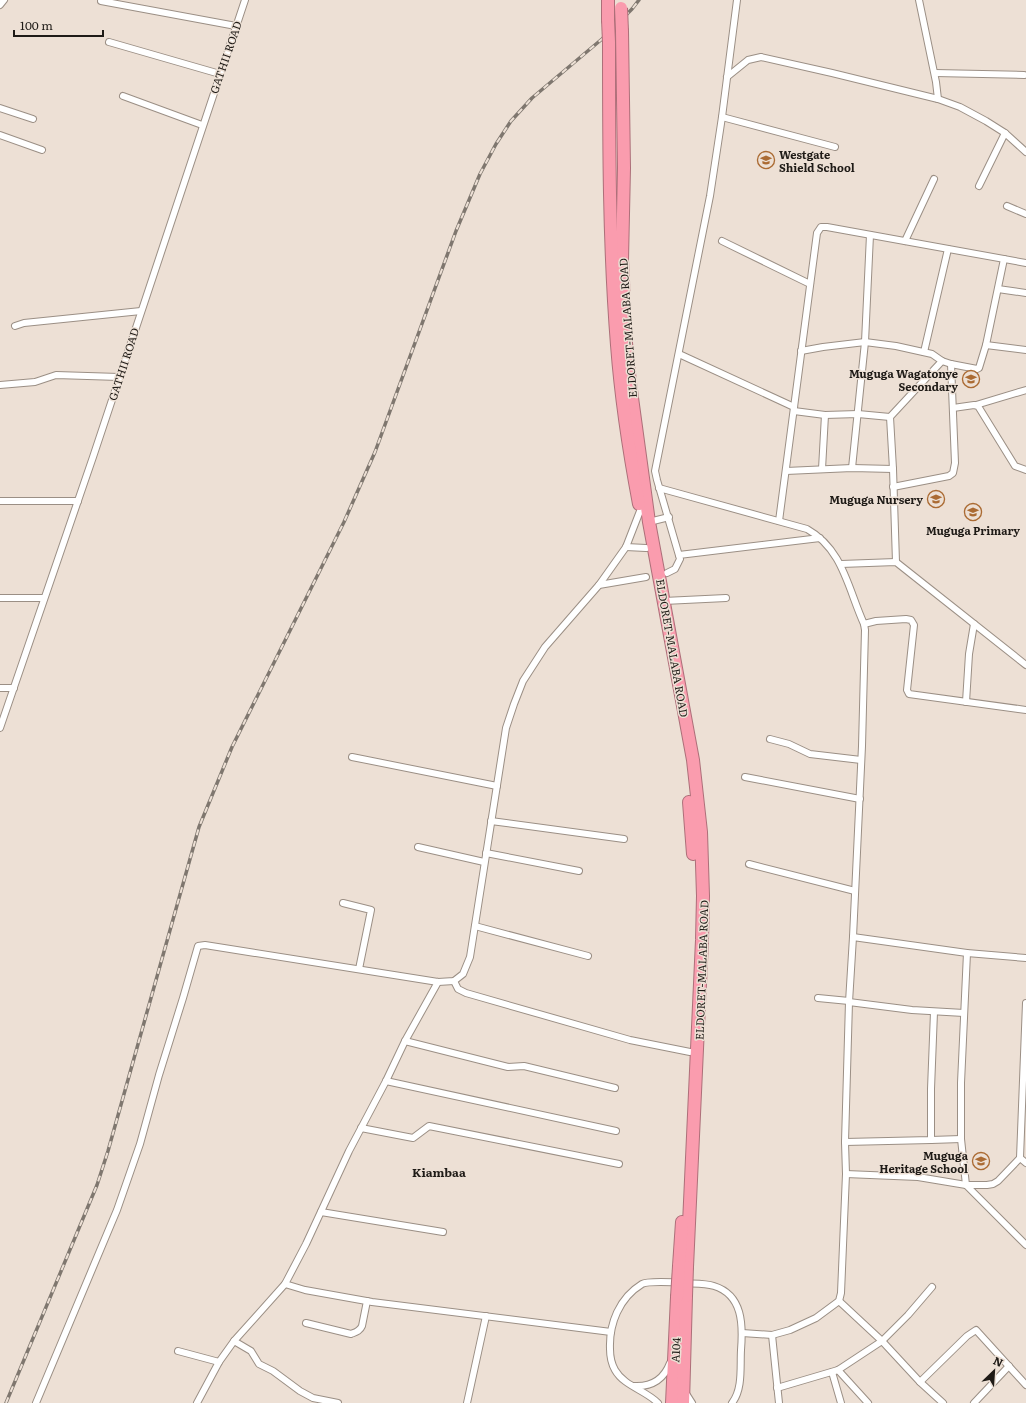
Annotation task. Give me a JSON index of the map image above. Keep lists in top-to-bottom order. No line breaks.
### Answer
{"streets":{"highway":["ELDORET-MALABA ROAD","A104"],"street":["GATHII ROAD"]},"districts":["Kiambaa"],"places":{"school or university":["Westgate Shield School","Muguga Wagatonye Secondary","Muguga Nursery","Muguga Primary","Muguga Heritage School"]},"scale_bar":"100 m","north":"top right"}
